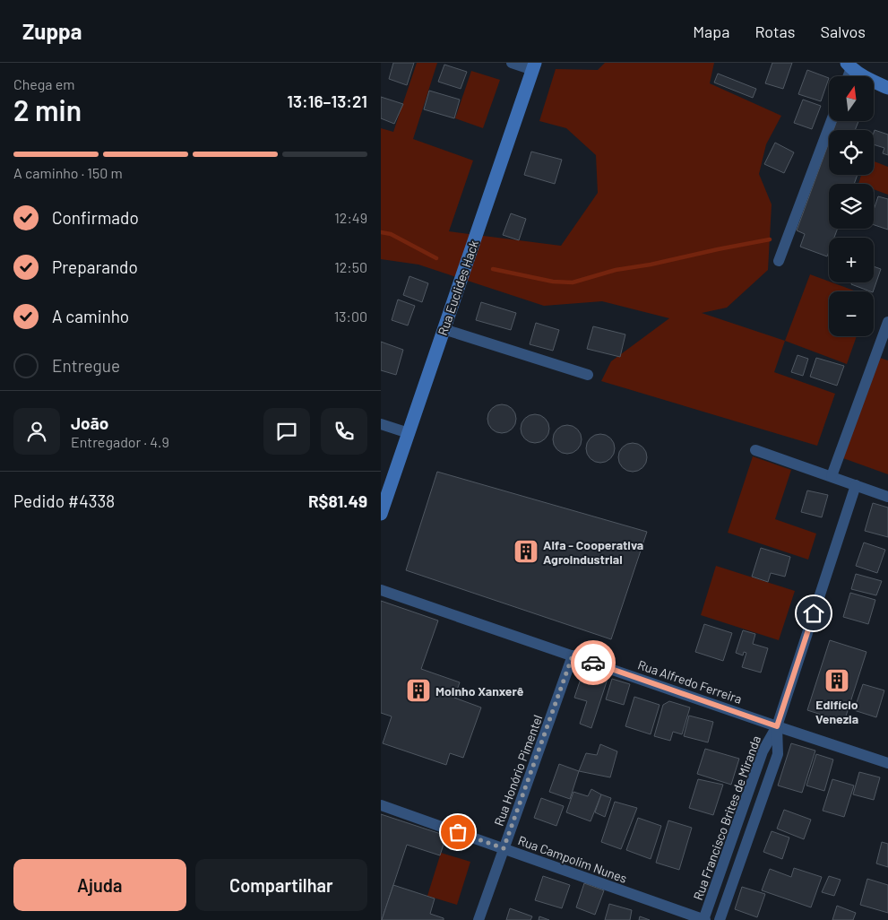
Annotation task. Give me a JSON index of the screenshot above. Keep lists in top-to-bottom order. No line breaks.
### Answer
{"streets":{"main road":["Rua Euclides Hack"],"street":["Rua Alfredo Ferreira","Rua Honório Pimentel","Rua Francisco Brites de Miranda","Rua Campolim Nunes"]},"crossings":[["Rua Alfredo Ferreira","Rua Honório Pimentel"],["Rua Alfredo Ferreira","Rua Francisco Brites de Miranda"],["Rua Honório Pimentel","Rua Campolim Nunes"],["Rua Francisco Brites de Miranda","Rua Campolim Nunes"]],"places":{"building":["Alfa - Cooperativa Agroindustrial","Edifício Venezia","Moinho Xanxerê"]},"north":"top","page":{"header":"Zuppa","nav":["Mapa","Rotas","Salvos"],"heading":["2 min","Chega em","13:16–13:21"],"panel":["João","Entregador · 4.9","Pedido #4338","R$81.49"],"map_buttons":["+","−"],"bar":"A caminho · 150 m","list":[["Confirmado","12:49"],["Preparando","12:50"],["A caminho","13:00"],"Entregue"],"buttons":["Ajuda","Compartilhar"]}}
